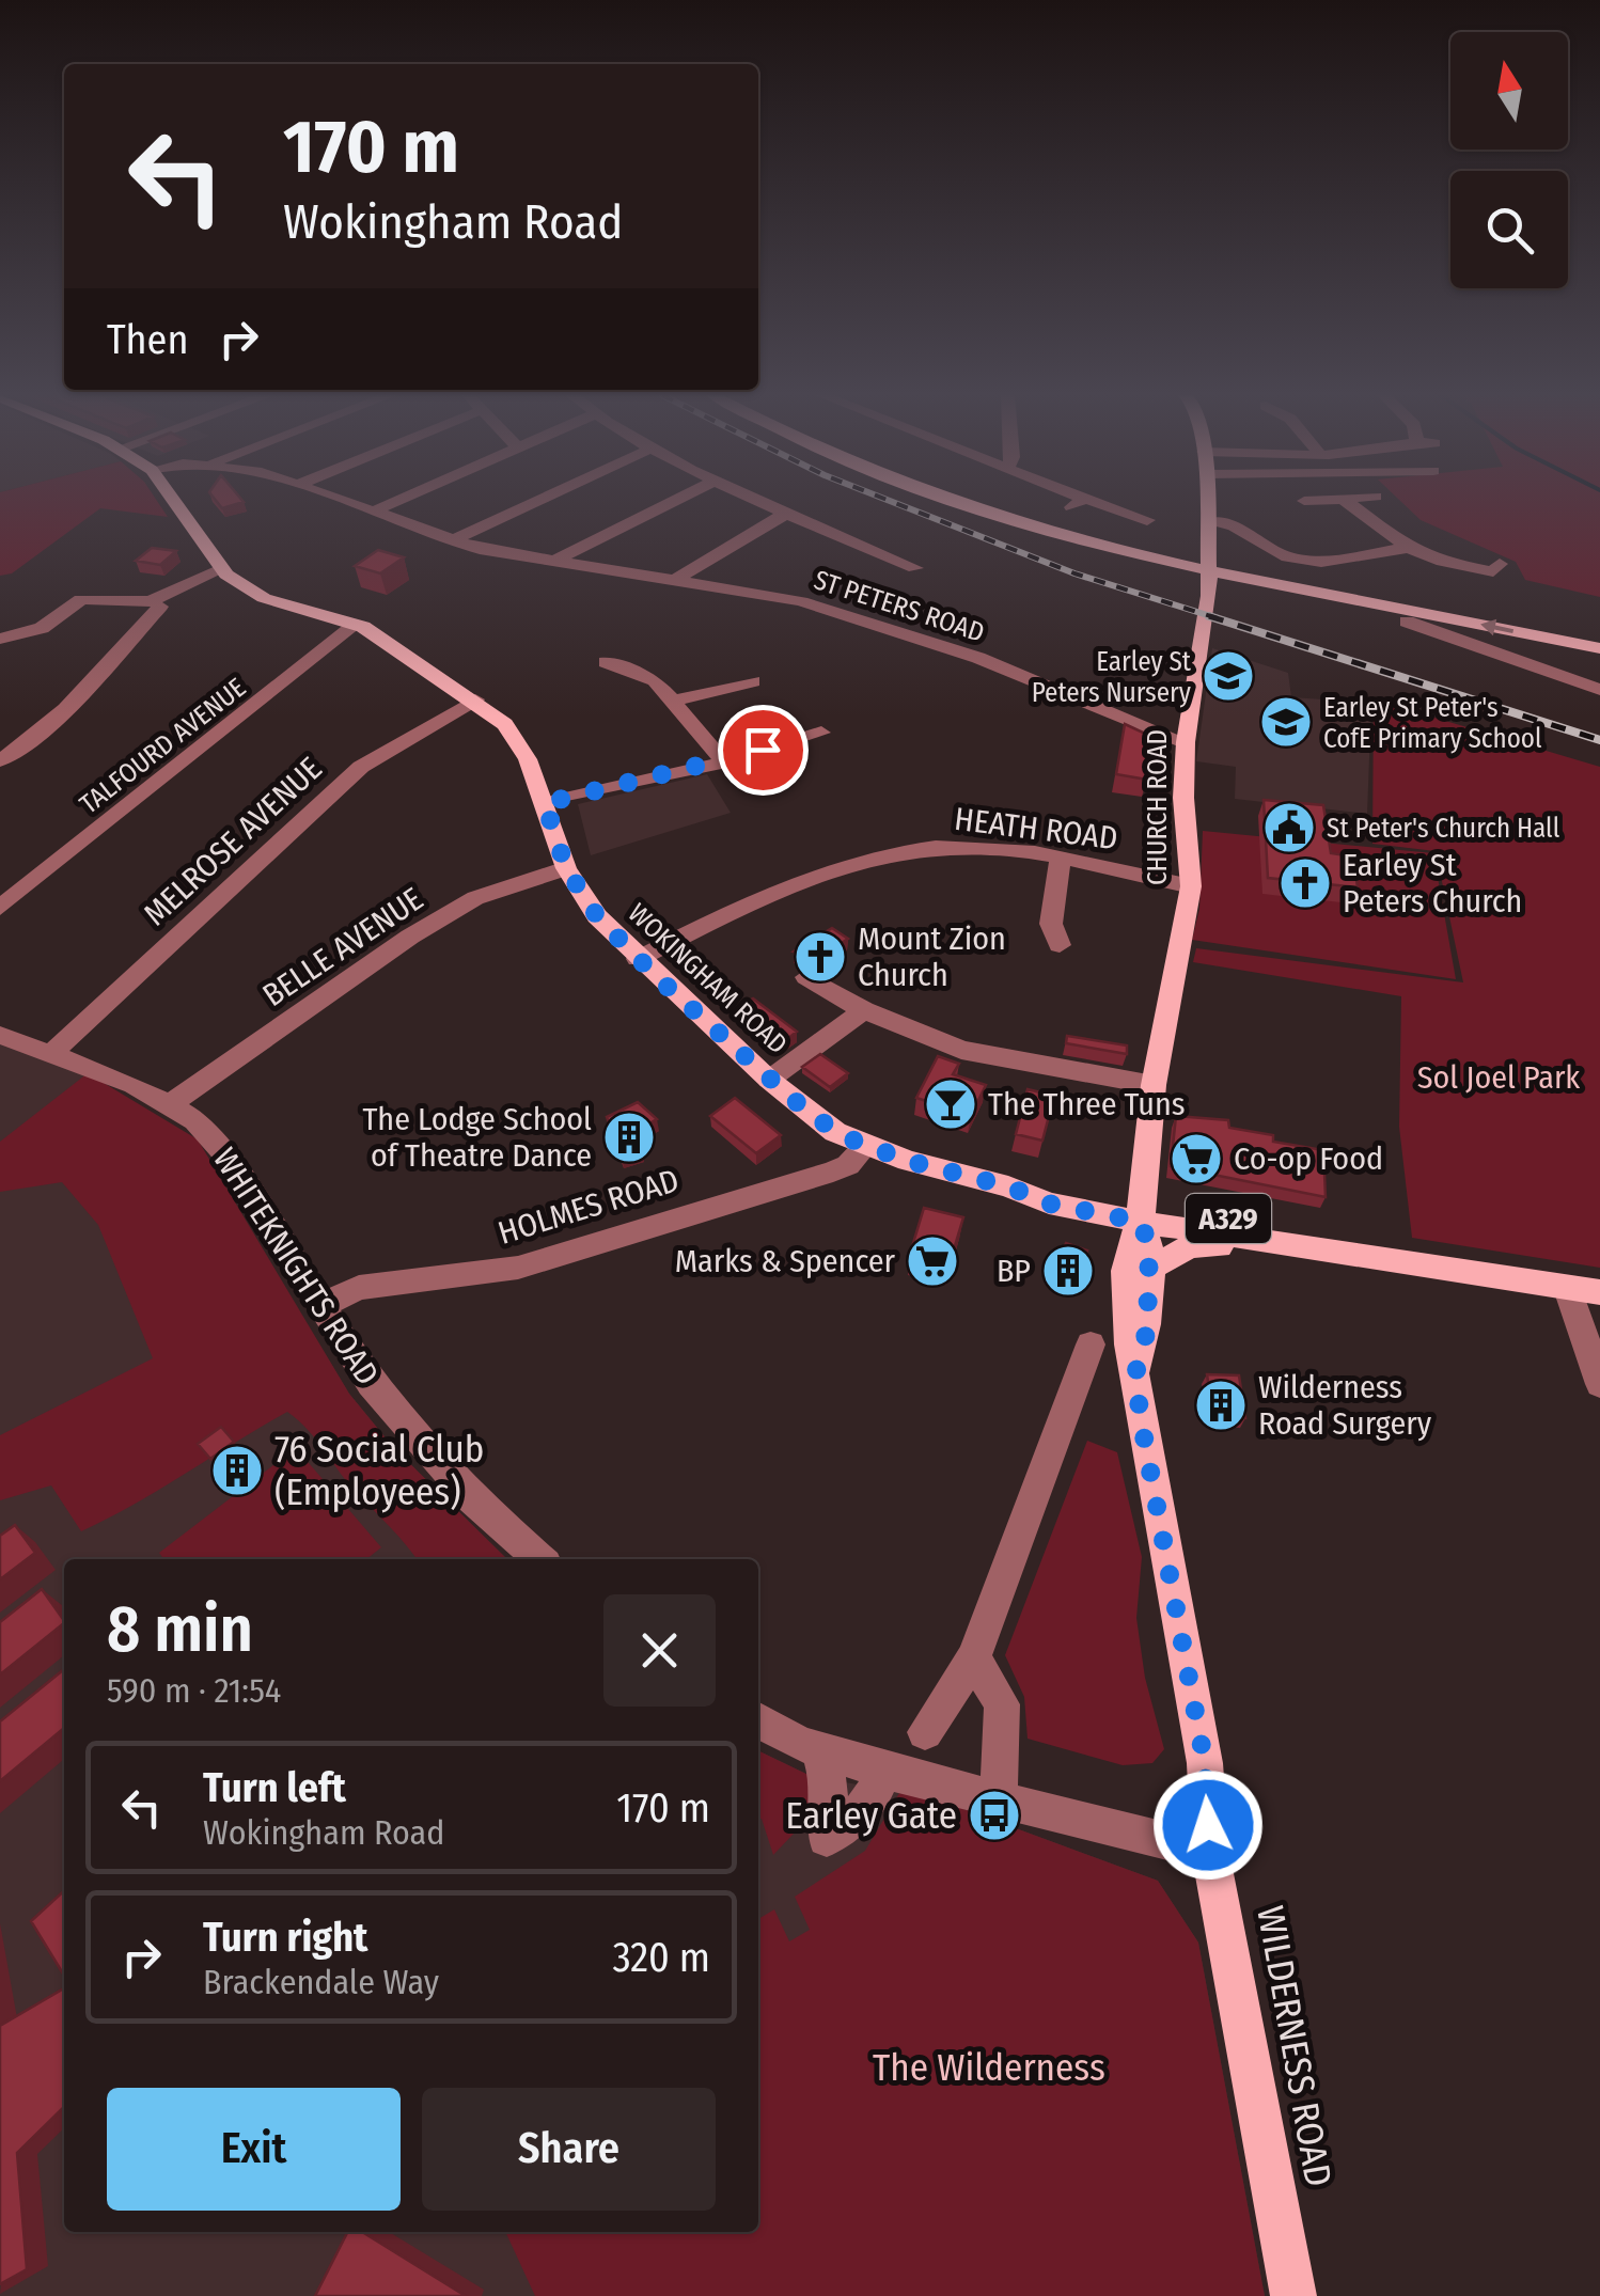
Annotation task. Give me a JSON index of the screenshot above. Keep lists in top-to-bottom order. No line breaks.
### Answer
{"streets":{"main road":["CHURCH ROAD","WOKINGHAM ROAD","A329","WILDERNESS ROAD"],"street":["ST PETERS ROAD","TALFOURD AVENUE","HEATH ROAD","MELROSE AVENUE","BELLE AVENUE","HOLMES ROAD","WHITEKNIGHTS ROAD"]},"crossings":[["ST PETERS ROAD","CHURCH ROAD"],["TALFOURD AVENUE","WOKINGHAM ROAD"],["CHURCH ROAD","HEATH ROAD"],["CHURCH ROAD","WOKINGHAM ROAD"],["CHURCH ROAD","WILDERNESS ROAD"],["HEATH ROAD","WOKINGHAM ROAD"],["MELROSE AVENUE","WOKINGHAM ROAD"],["MELROSE AVENUE","WHITEKNIGHTS ROAD"],["BELLE AVENUE","WOKINGHAM ROAD"],["BELLE AVENUE","WHITEKNIGHTS ROAD"],["WOKINGHAM ROAD","HOLMES ROAD"],["WOKINGHAM ROAD","WILDERNESS ROAD"],["HOLMES ROAD","WHITEKNIGHTS ROAD"]],"parks":["Sol Joel Park","The Wilderness"],"places":{"school or university":["Earley St Peters Nursery","Earley St Peter's CofE Primary School"],"public building":["St Peter's Church Hall"],"church":["Earley St Peters Church","Mount Zion Church"],"bar":["The Three Tuns"],"building":["The Lodge School of Theatre Dance","BP","Wilderness Road Surgery","76 Social Club (Employees)"],"supermarket":["Co-op Food","Marks & Spencer"],"bus stop":["Earley Gate"]},"north":"top","page":{"turn":["170 m","Wokingham Road"],"then":"Then","heading":["8 min","590 m · 21:54"],"list":[{"name":"Turn left","note":"Wokingham Road","value":"170 m"},{"name":"Turn right","note":"Brackendale Way","value":"320 m"}],"buttons":["Exit","Share"]}}
